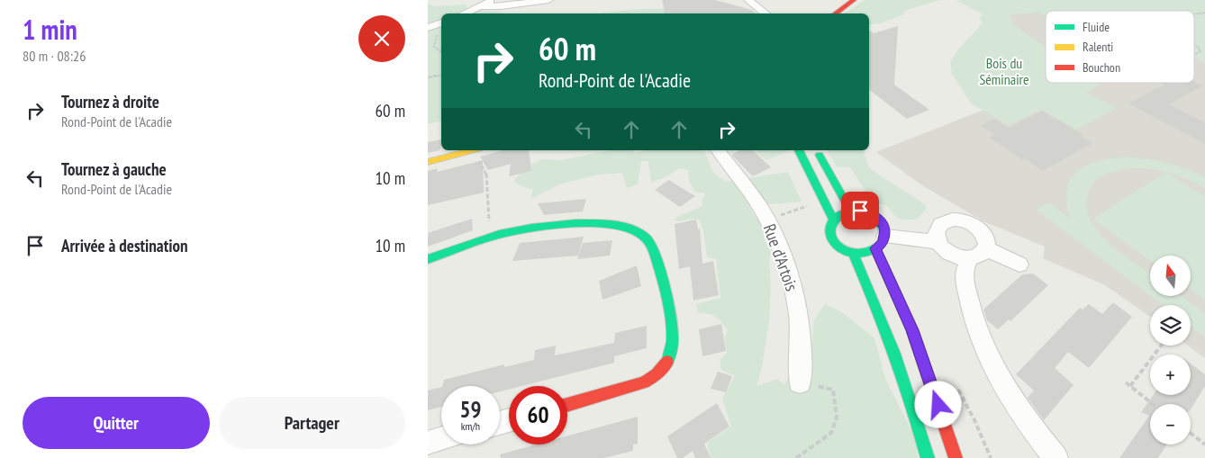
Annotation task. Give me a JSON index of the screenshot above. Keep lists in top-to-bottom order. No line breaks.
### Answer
{"streets":{"street":["Rue d'Artois"]},"parks":["Bois du Séminaire"],"legend":["Fluide","Ralenti","Bouchon"],"north":"top","page":{"heading":["1 min","80 m · 08:26"],"turn":["60 m","Rond-Point de l'Acadie"],"list":[{"name":"Tournez à droite","note":"Rond-Point de l'Acadie","value":"60 m"},{"name":"Tournez à gauche","note":"Rond-Point de l'Acadie","value":"10 m"},{"name":"Arrivée à destination","value":"10 m"}],"map_buttons":["+","−"],"speed":"59 km/h","limit":"60","buttons":["Quitter","Partager"]}}
